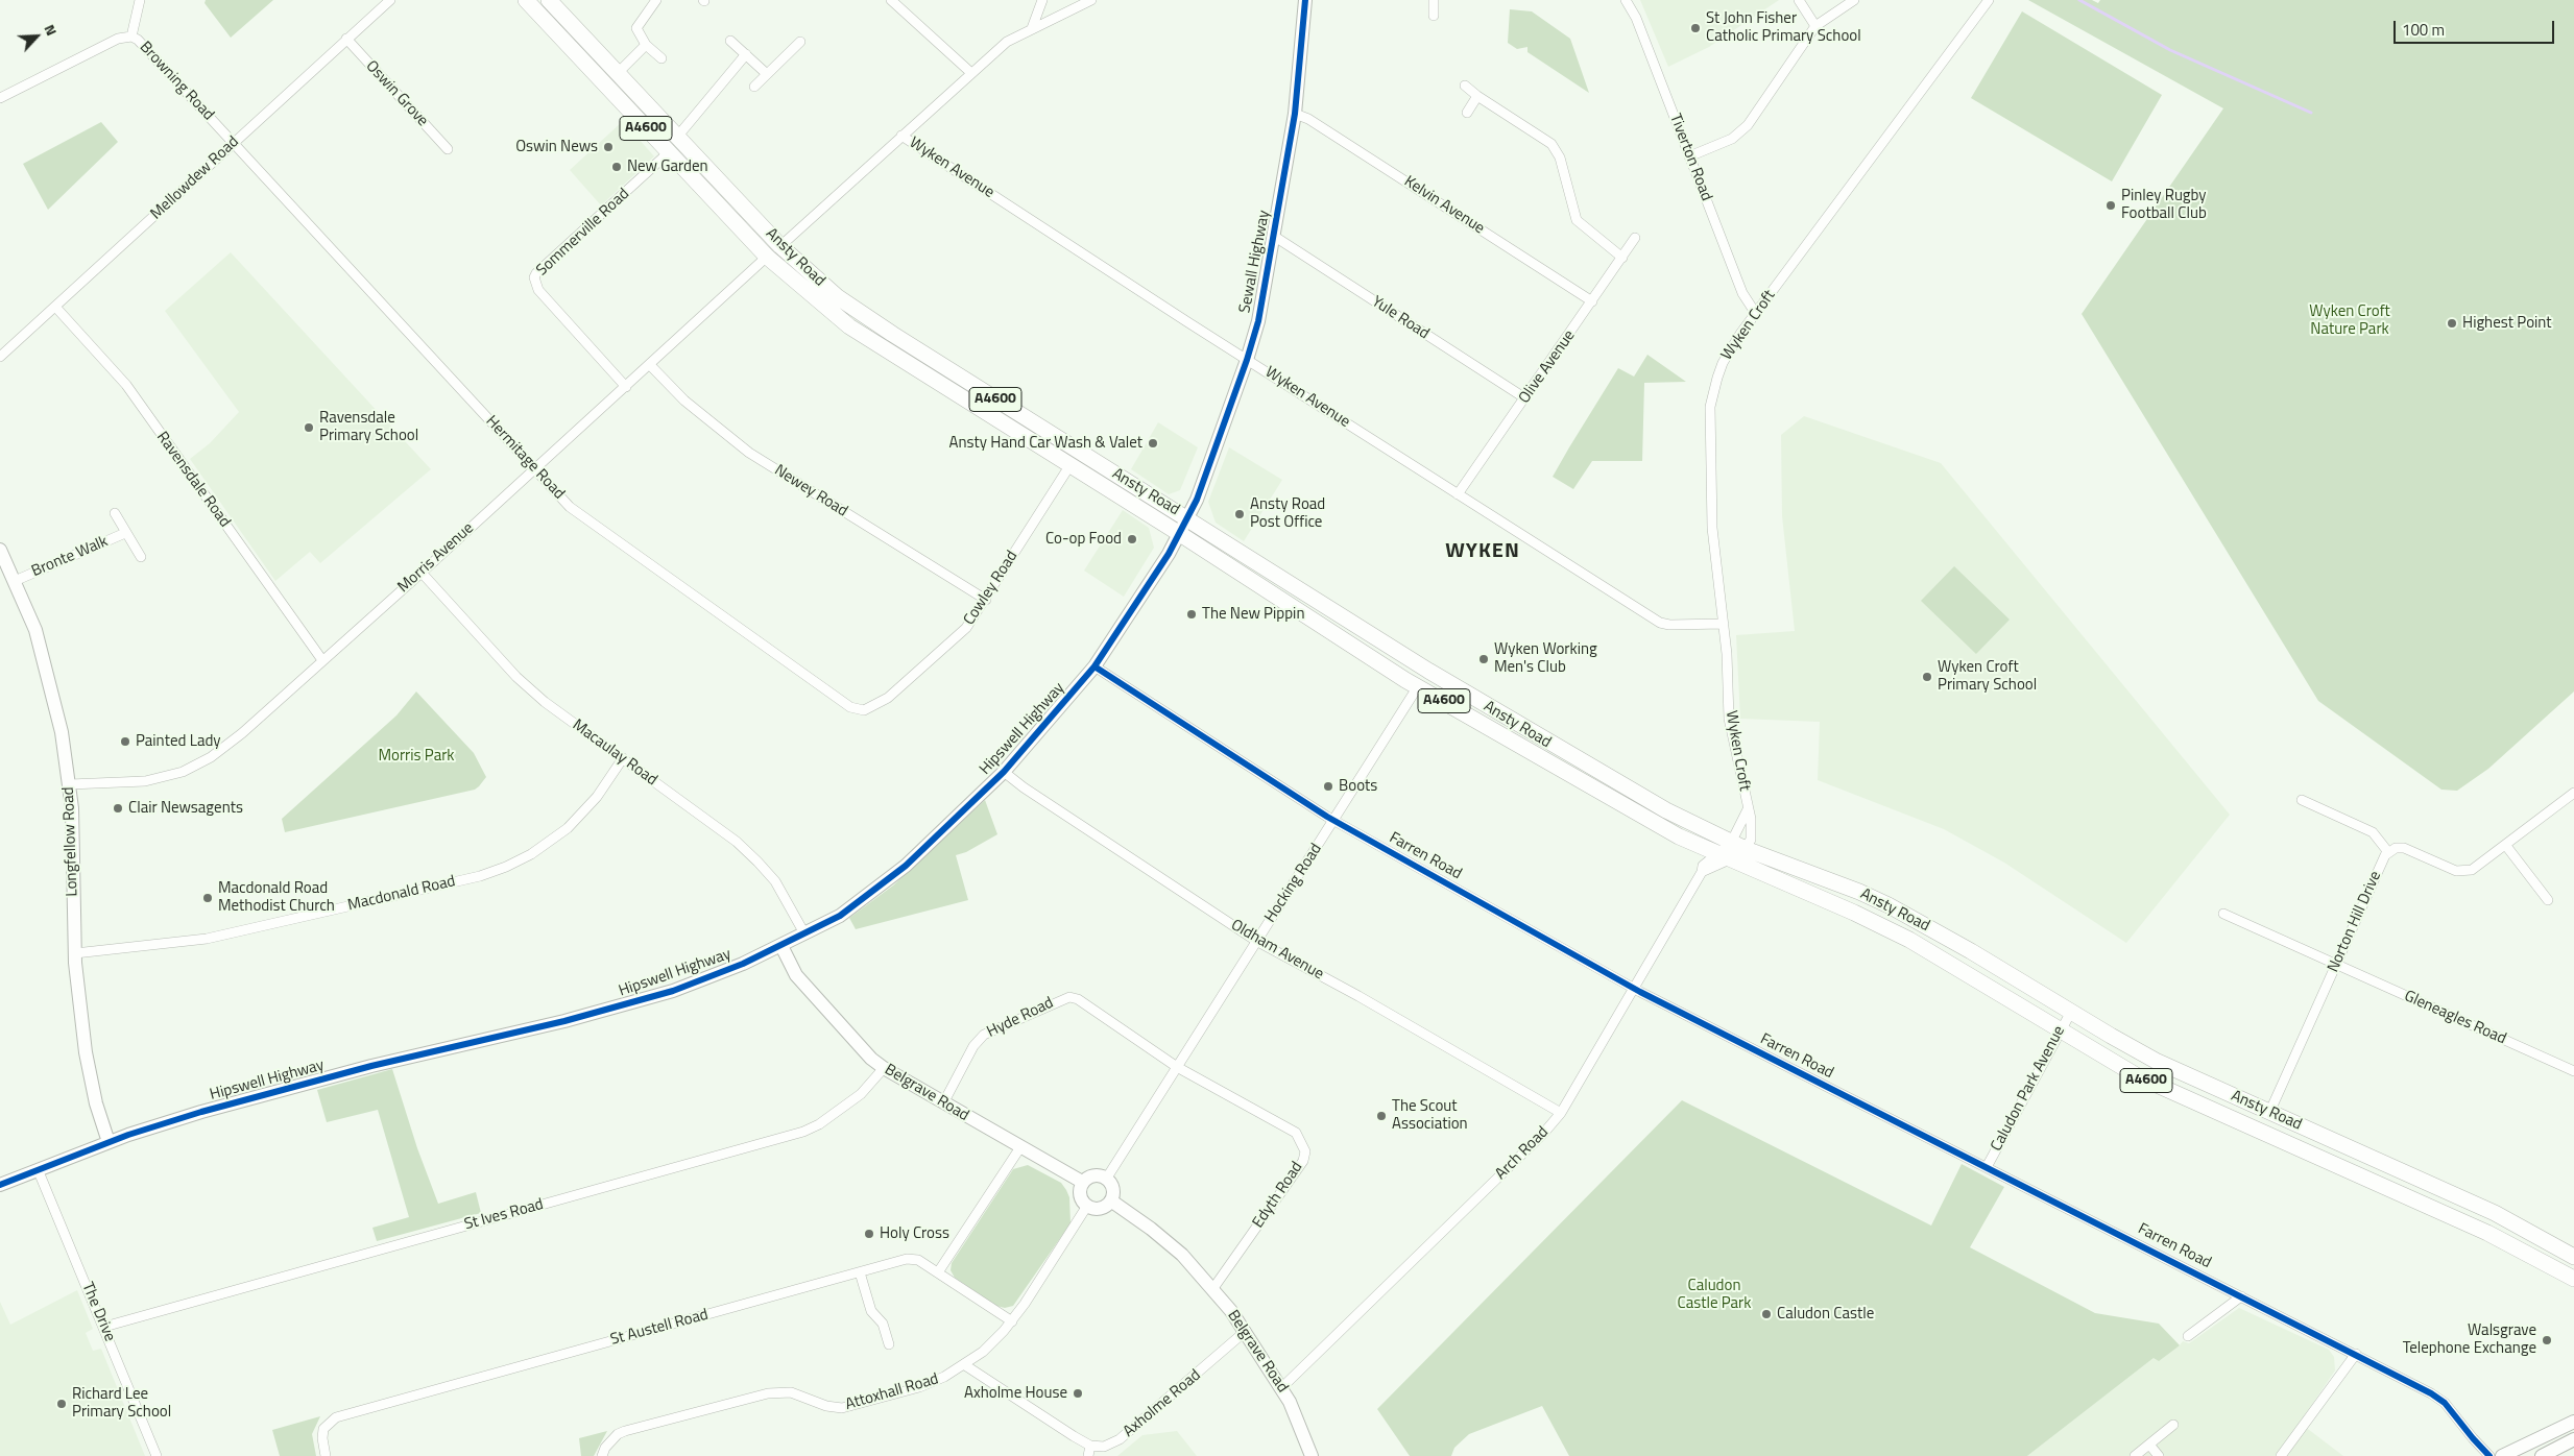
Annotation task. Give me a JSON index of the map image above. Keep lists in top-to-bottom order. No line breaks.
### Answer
{"streets":{"highway":["A4600","Ansty Road"],"street":["Browning Road","Oswin Grove","Tiverton Road","Wyken Avenue","Mellowdew Road","Kelvin Avenue","Sommerville Road","Sewall Highway","Yule Road","Wyken Croft","Olive Avenue","Hermitage Road","Ravensdale Road","Newey Road","Bronte Walk","Morris Avenue","Cowley Road","Hipswell Highway","Macaulay Road","Longfellow Road","Farren Road","Hocking Road","Macdonald Road","Norton Hill Drive","Oldham Avenue","Hyde Road","Gleneagles Road","Caludon Park Avenue","Belgrave Road","Arch Road","Edyth Road","St Ives Road","The Drive","St Austell Road","Attoxhall Road","Axholme Road"]},"crossings":[["Browning Road","Mellowdew Road"],["Browning Road","Hermitage Road"],["Oswin Grove","Mellowdew Road"],["Tiverton Road","Wyken Croft"],["Wyken Avenue","Sewall Highway"],["Wyken Avenue","Wyken Croft"],["Wyken Avenue","Olive Avenue"],["Mellowdew Road","Hermitage Road"],["Mellowdew Road","Ravensdale Road"],["Kelvin Avenue","Sewall Highway"],["Kelvin Avenue","Olive Avenue"],["Sommerville Road","Ansty Road"],["Sommerville Road","Morris Avenue"],["Ansty Road","Sewall Highway"],["Ansty Road","Wyken Croft"],["Ansty Road","Morris Avenue"],["Ansty Road","Cowley Road"],["Ansty Road","Hipswell Highway"],["Ansty Road","Hocking Road"],["Ansty Road","Norton Hill Drive"],["Ansty Road","Caludon Park Avenue"],["Sewall Highway","Yule Road"],["Sewall Highway","Hipswell Highway"],["Yule Road","Olive Avenue"],["Hermitage Road","Morris Avenue"],["Hermitage Road","Cowley Road"],["Ravensdale Road","Morris Avenue"],["Newey Road","Morris Avenue"],["Newey Road","Cowley Road"],["Bronte Walk","Longfellow Road"],["Morris Avenue","Macaulay Road"],["Morris Avenue","Longfellow Road"],["Hipswell Highway","Macaulay Road"],["Hipswell Highway","Longfellow Road"],["Hipswell Highway","Farren Road"],["Hipswell Highway","Oldham Avenue"],["Hipswell Highway","Belgrave Road"],["Hipswell Highway","The Drive"],["Macaulay Road","Macdonald Road"],["Longfellow Road","Macdonald Road"],["Farren Road","Hocking Road"],["Farren Road","Caludon Park Avenue"],["Farren Road","Arch Road"],["Hocking Road","Oldham Avenue"],["Hocking Road","Hyde Road"],["Hocking Road","Belgrave Road"],["Hocking Road","Edyth Road"],["Hocking Road","Attoxhall Road"],["Norton Hill Drive","Gleneagles Road"],["Oldham Avenue","Arch Road"],["Hyde Road","Belgrave Road"],["Hyde Road","Edyth Road"],["Belgrave Road","Arch Road"],["Belgrave Road","Edyth Road"],["Belgrave Road","St Ives Road"],["Belgrave Road","Attoxhall Road"],["Belgrave Road","Axholme Road"],["St Ives Road","The Drive"],["St Austell Road","Attoxhall Road"]],"districts":["WYKEN"],"parks":["Wyken Croft Nature Park","Morris Park","Caludon Castle Park"],"places":["St John Fisher Catholic Primary School","Oswin News","New Garden","Pinley Rugby Football Club","Highest Point","Ravensdale Primary School","Ansty Hand Car Wash & Valet","Ansty Road Post Office","Co-op Food","The New Pippin","Wyken Working Men's Club","Wyken Croft Primary School","Painted Lady","Boots","Clair Newsagents","Macdonald Road Methodist Church","The Scout Association","Holy Cross","Caludon Castle","Walsgrave Telephone Exchange","Axholme House","Richard Lee Primary School"],"scale_bar":"100 m","north":"top right"}
